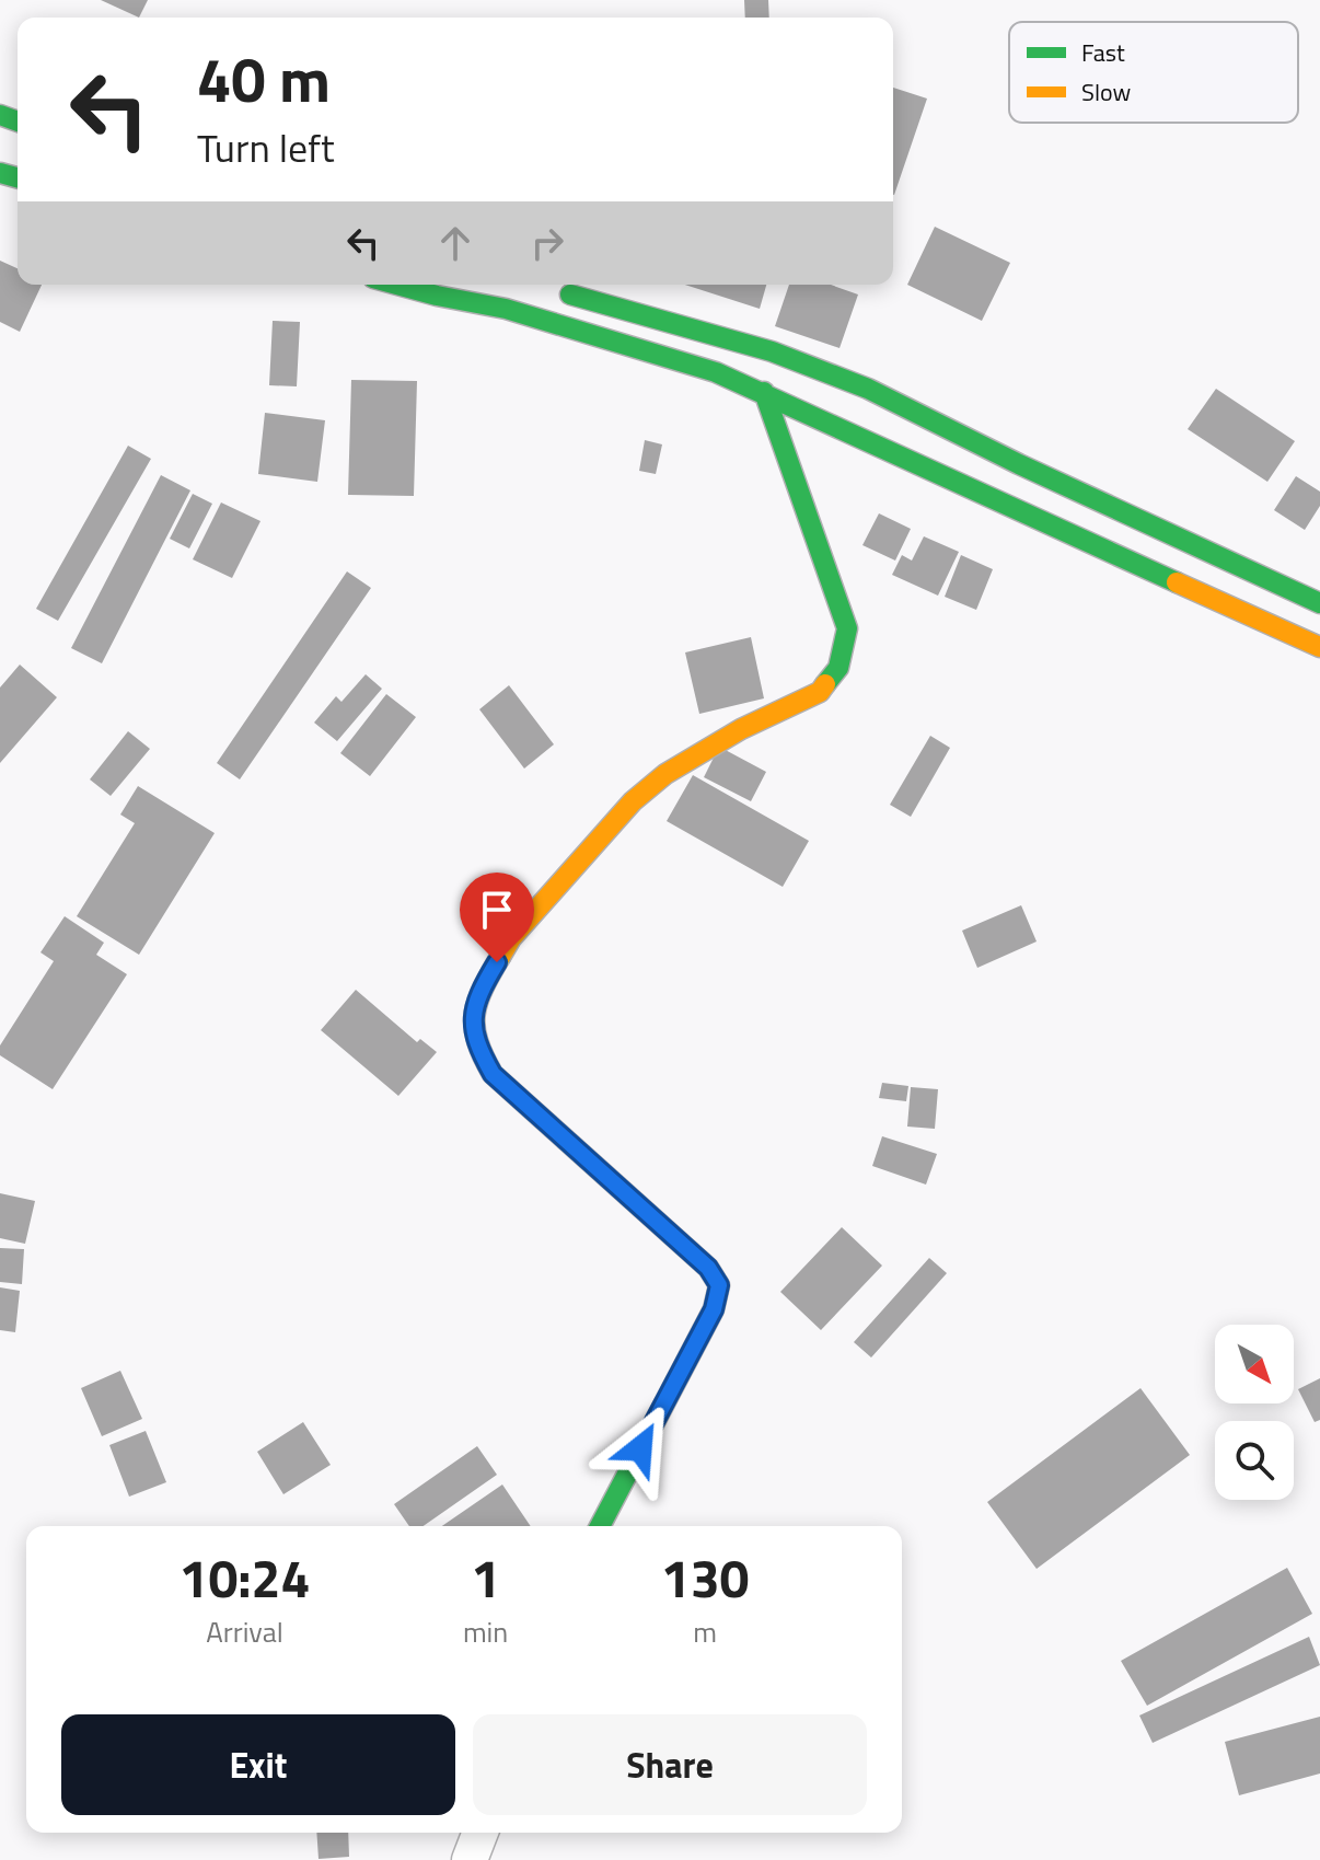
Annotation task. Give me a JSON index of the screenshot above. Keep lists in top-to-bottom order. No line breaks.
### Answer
{"legend":["Fast","Slow"],"north":"bottom right","page":{"turn":["40 m","Turn left"],"eta":["10:24","Arrival","1","min","130","m"],"buttons":["Exit","Share"]}}
